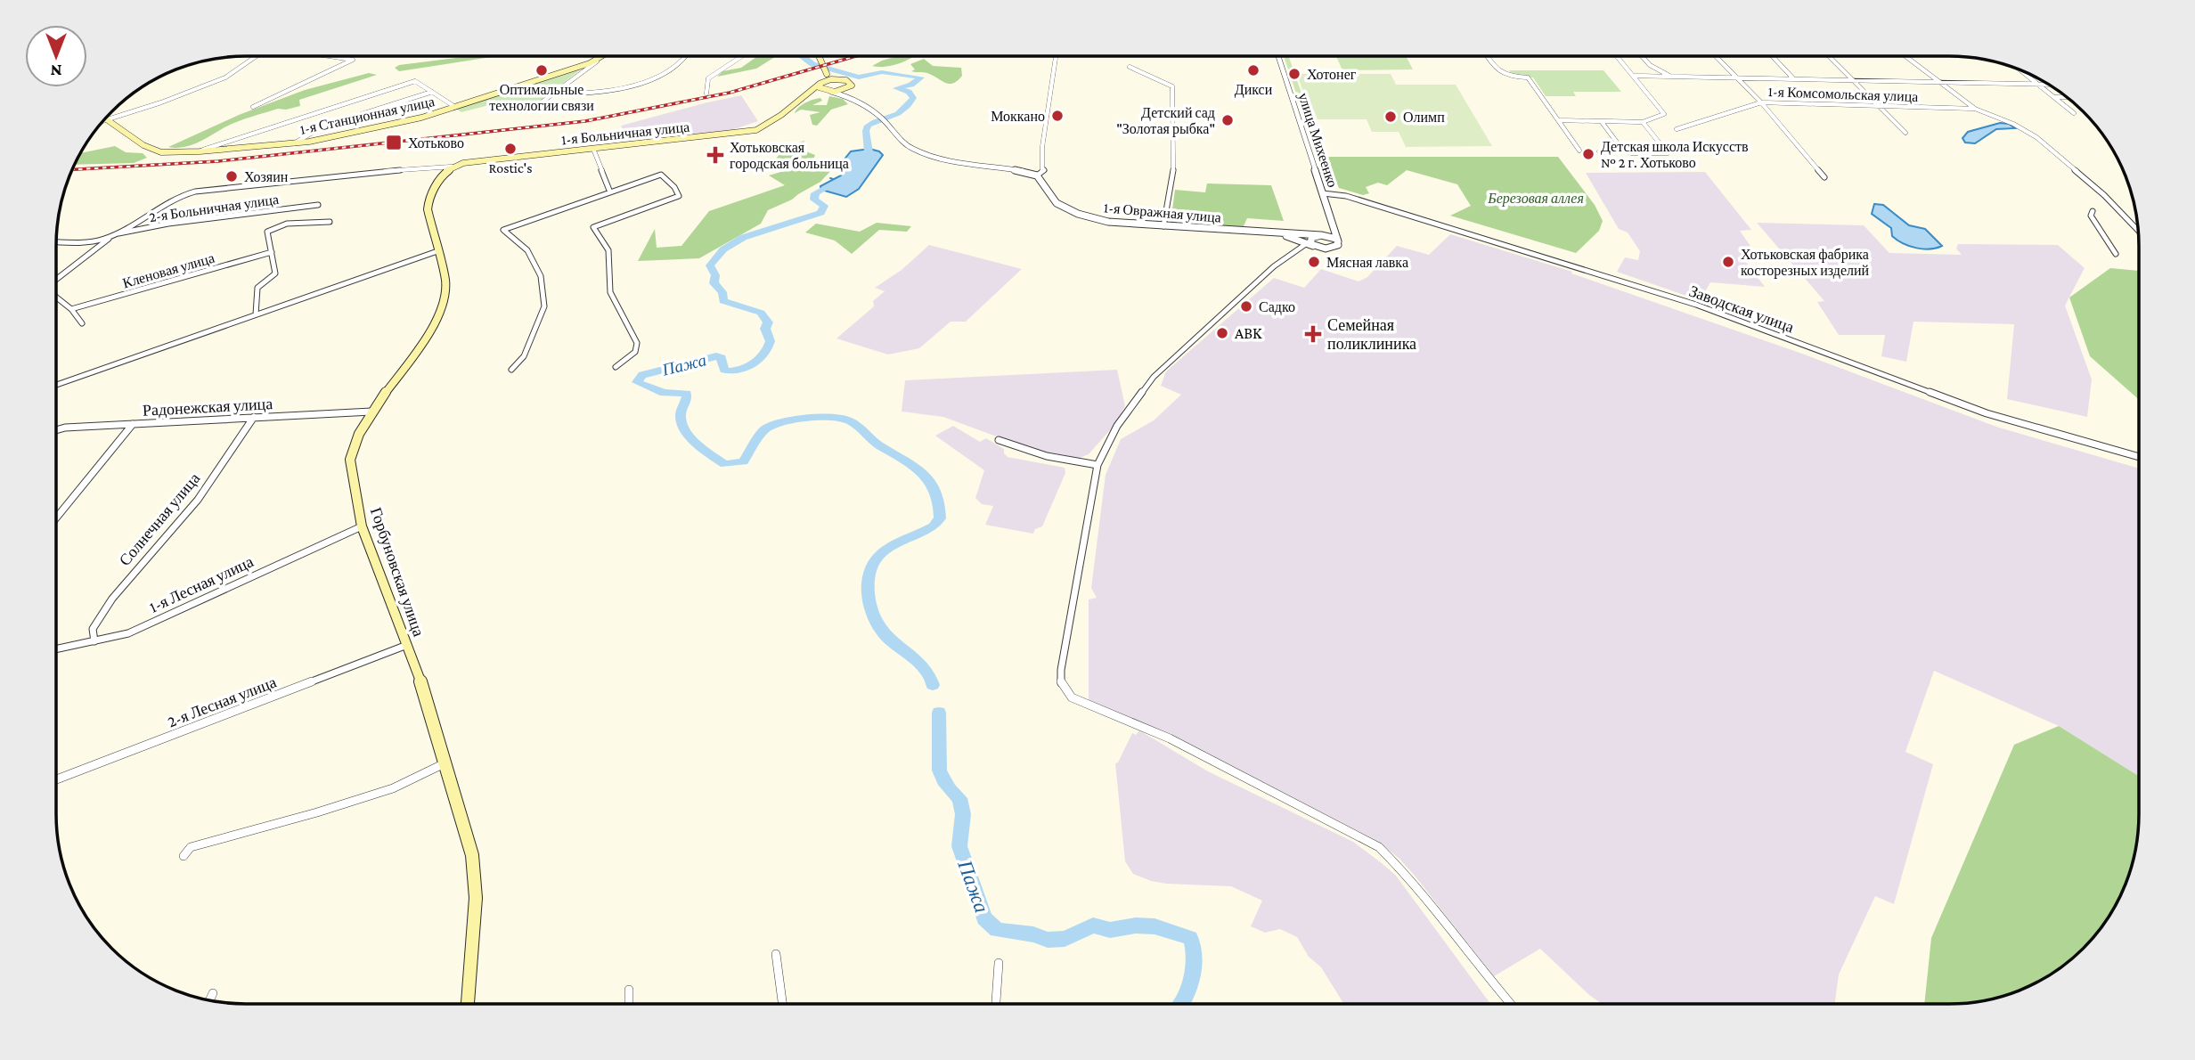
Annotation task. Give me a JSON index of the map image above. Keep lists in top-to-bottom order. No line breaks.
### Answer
{"streets":{"main road":["1-я Станционная улица","1-я Больничная улица","Горбуновская улица"],"street":["1-я Комсомольская улица","улица Михеенко","2-я Больничная улица","1-я Овражная улица","Кленовая улица","Заводская улица","Радонежская улица","Солнечная улица","1-я Лесная улица","2-я Лесная улица"]},"crossings":[["1-я Больничная улица","Горбуновская улица"],["улица Михеенко","Заводская улица"],["Радонежская улица","Солнечная улица"],["Радонежская улица","Горбуновская улица"],["Солнечная улица","1-я Лесная улица"],["Горбуновская улица","1-я Лесная улица"],["Горбуновская улица","2-я Лесная улица"]],"water":["Пажа"],"parks":["Березовая аллея"],"places":{"other":["Оптимальные технологии связи","Дикси","Хотонег","Моккано","Олимп","Детский сад \"Золотая рыбка\"","Rostic's","Детская школа Искусств № 2 г. Хотьково","Хозяин","Мясная лавка","Хотьковская фабрика косторезных изделий","Садко","ABK"],"transit":["Хотьково"],"health":["Хотьковская городская больница","Семейная поликлиника"]},"north":"bottom"}
